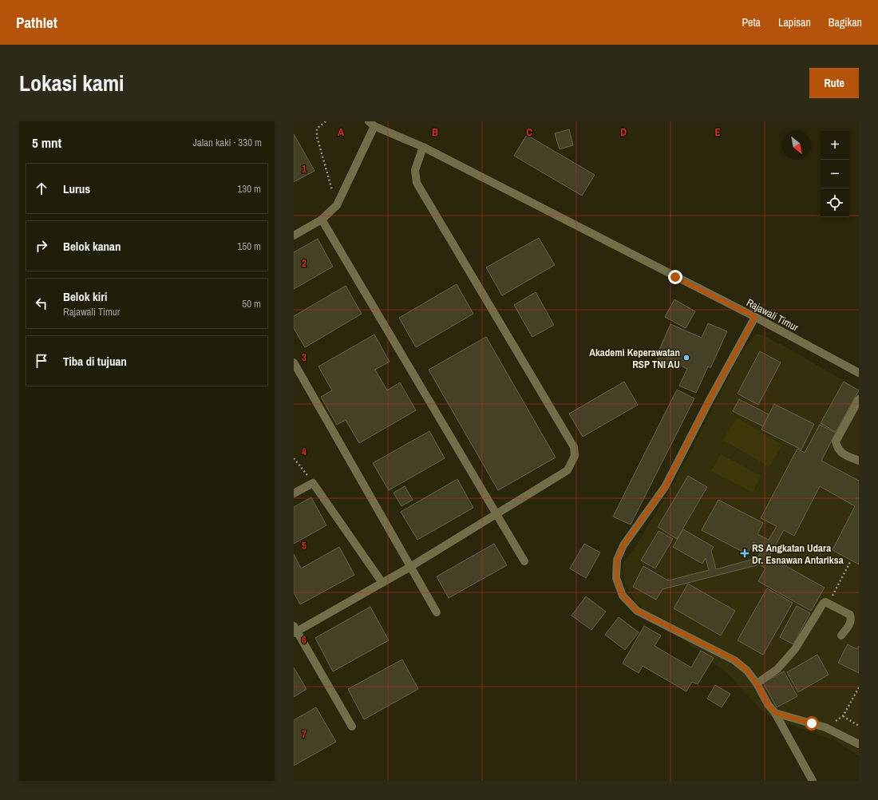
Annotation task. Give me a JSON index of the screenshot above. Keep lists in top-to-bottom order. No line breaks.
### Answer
{"streets":{"lane":["Rajawali Timur"]},"places":{"other":["Akademi Keperawatan RSP TNI AU"],"health":["RS Angkatan Udara Dr. Esnawan Antariksa"]},"north":"bottom right","page":{"header":"Pathlet","nav":["Peta","Lapisan","Bagikan"],"title":"Lokasi kami","buttons":"Rute","heading":["5 mnt","Jalan kaki · 330 m"],"map_buttons":["+","−"],"list":[["Lurus","130 m"],["Belok kanan","150 m"],["Belok kiri","Rajawali Timur","50 m"],"Tiba di tujuan"]},"grid":{"columns":["A","B","C","D","E"],"rows":["1","2","3","4","5","6","7"]}}
